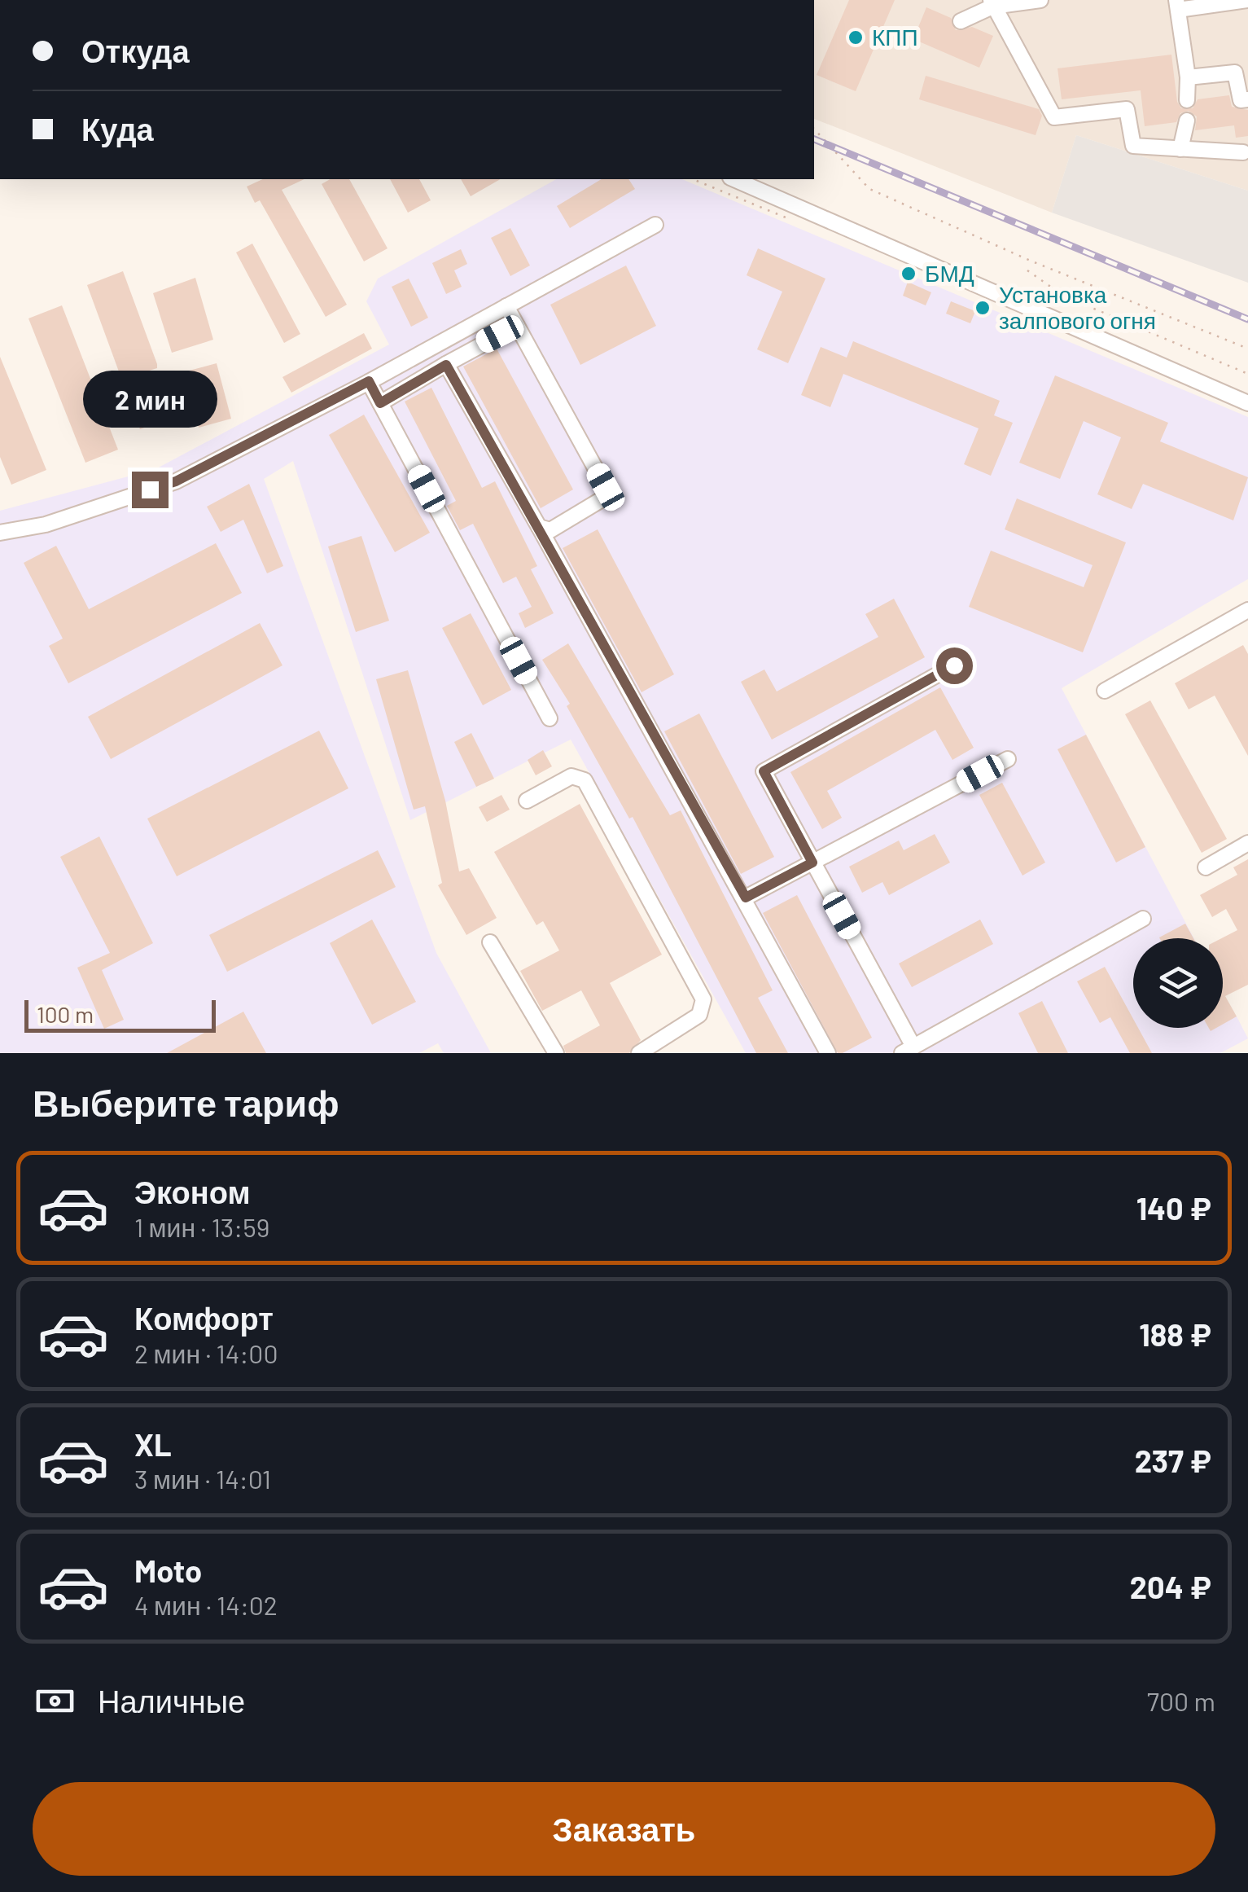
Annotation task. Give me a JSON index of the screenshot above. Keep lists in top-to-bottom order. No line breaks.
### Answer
{"places":["КПП","БМД","Установка залпового огня"],"scale_bar":"100 m","page":{"banner":["Откуда","Куда"],"bubble":"2 мин","scale":"100 m","heading":"Выберите тариф","list":[{"name":"Эконом","note":"1 мин · 13:59","value":"140 ₽"},{"name":"Комфорт","note":"2 мин · 14:00","value":"188 ₽"},{"name":"XL","note":"3 мин · 14:01","value":"237 ₽"},{"name":"Moto","note":"4 мин · 14:02","value":"204 ₽"}],"pay":["Наличные","700 m"],"buttons":"Заказать"}}
